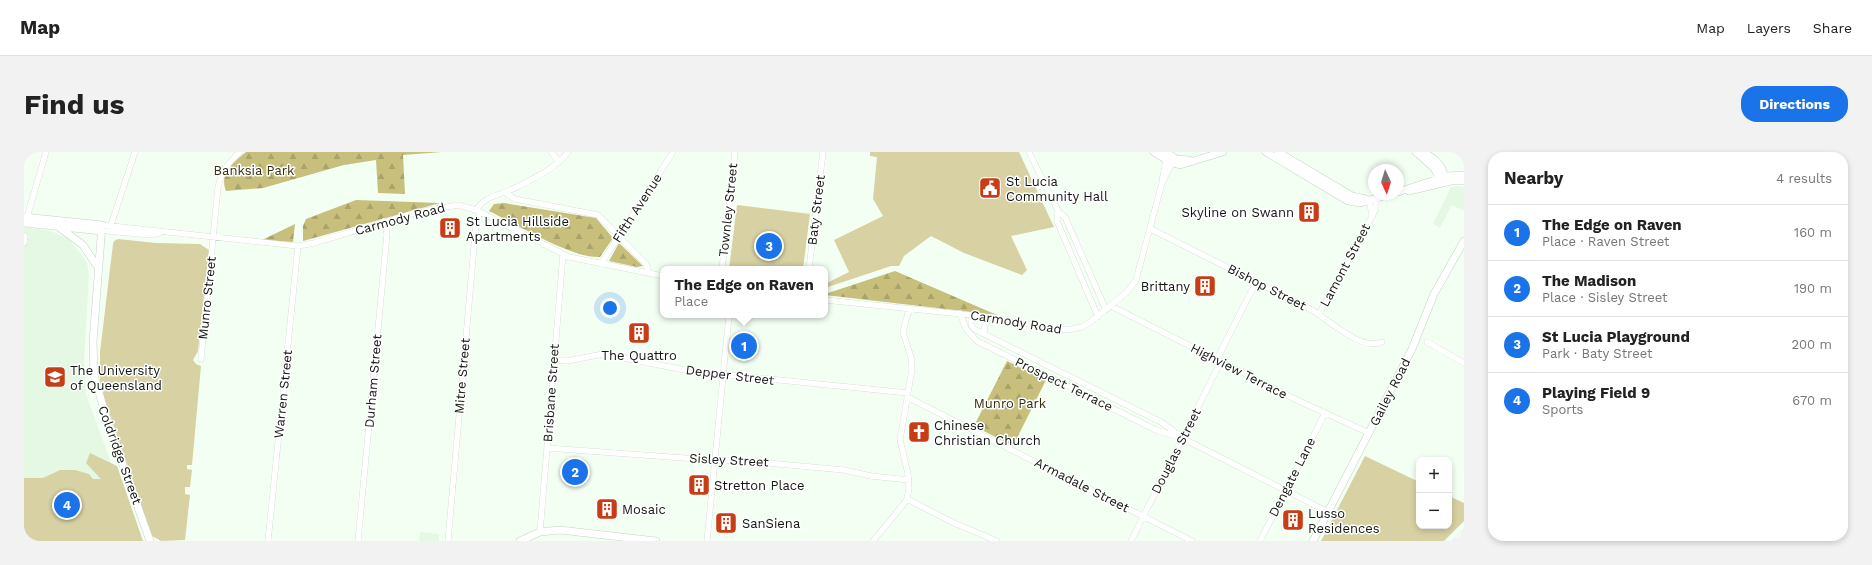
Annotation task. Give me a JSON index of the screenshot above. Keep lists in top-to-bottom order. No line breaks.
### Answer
{"streets":{"main road":["Carmody Road","Gailey Road","Coldridge Street"],"street":["Fifth Avenue","Townley Street","Baty Street","Lamont Street","Bishop Street","Munro Street","Highview Terrace","Depper Street","Mitre Street","Durham Street","Prospect Terrace","Brisbane Street","Warren Street","Douglas Street","Sisley Street","Dengate Lane","Armadale Street"]},"crossings":[["Fifth Avenue","Carmody Road"],["Carmody Road","Bishop Street"],["Carmody Road","Munro Street"],["Carmody Road","Highview Terrace"],["Carmody Road","Mitre Street"],["Carmody Road","Durham Street"],["Carmody Road","Prospect Terrace"],["Carmody Road","Brisbane Street"],["Carmody Road","Warren Street"],["Carmody Road","Coldridge Street"],["Lamont Street","Bishop Street"],["Bishop Street","Douglas Street"],["Highview Terrace","Gailey Road"],["Highview Terrace","Douglas Street"],["Highview Terrace","Dengate Lane"],["Depper Street","Brisbane Street"],["Depper Street","Armadale Street"],["Prospect Terrace","Gailey Road"],["Prospect Terrace","Douglas Street"],["Prospect Terrace","Dengate Lane"],["Brisbane Street","Sisley Street"],["Douglas Street","Armadale Street"]],"parks":["Banksia Park","Munro Park"],"places":{"public building":["St Lucia Community Hall"],"building":["Skyline on Swann","St Lucia Hillside Apartments","Brittany","The Quattro","Stretton Place","Mosaic","Lusso Residences","SanSiena"],"school or university":["The University of Queensland"],"church":["Chinese Christian Church"]},"north":"bottom","page":{"header":"Map","nav":["Map","Layers","Share"],"buttons":"Directions","title":"Find us","heading":["Nearby","4 results"],"list":[{"mark":"1","name":"The Edge on Raven","note":"Place · Raven Street","value":"160 m"},{"mark":"2","name":"The Madison","note":"Place · Sisley Street","value":"190 m"},{"mark":"3","name":"St Lucia Playground","note":"Park · Baty Street","value":"200 m"},{"mark":"4","name":"Playing Field 9","note":"Sports","value":"670 m"}],"pins":["3","1","2","4"],"popup":["The Edge on Raven","Place"],"map_buttons":["+","−"]}}
